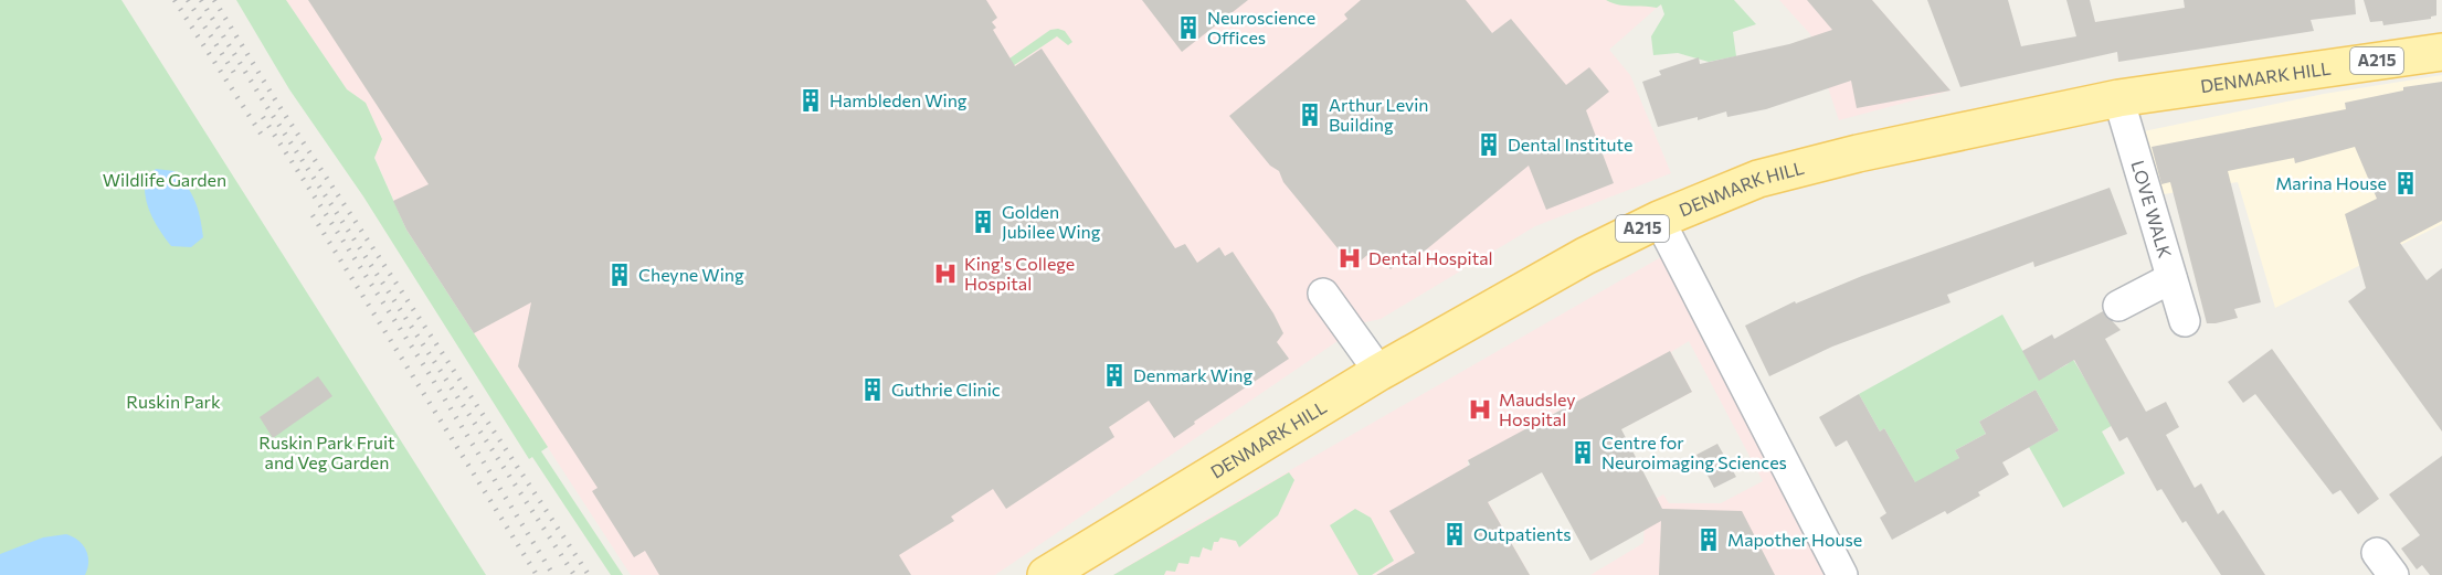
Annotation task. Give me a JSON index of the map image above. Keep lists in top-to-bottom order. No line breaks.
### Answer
{"streets":{"main road":["A215","DENMARK HILL"],"street":["LOVE WALK"]},"crossings":[["DENMARK HILL","LOVE WALK"]],"parks":["Wildlife Garden","Ruskin Park","Ruskin Park Fruit and Veg Garden"],"places":{"building":["Neuroscience Offices","Hambleden Wing","Arthur Levin Building","Dental Institute","Marina House","Golden Jubilee Wing","Cheyne Wing","Denmark Wing","Guthrie Clinic","Centre for Neuroimaging Sciences","Outpatients","Mapother House"],"hospital":["Dental Hospital","King's College Hospital","Maudsley Hospital"]}}
